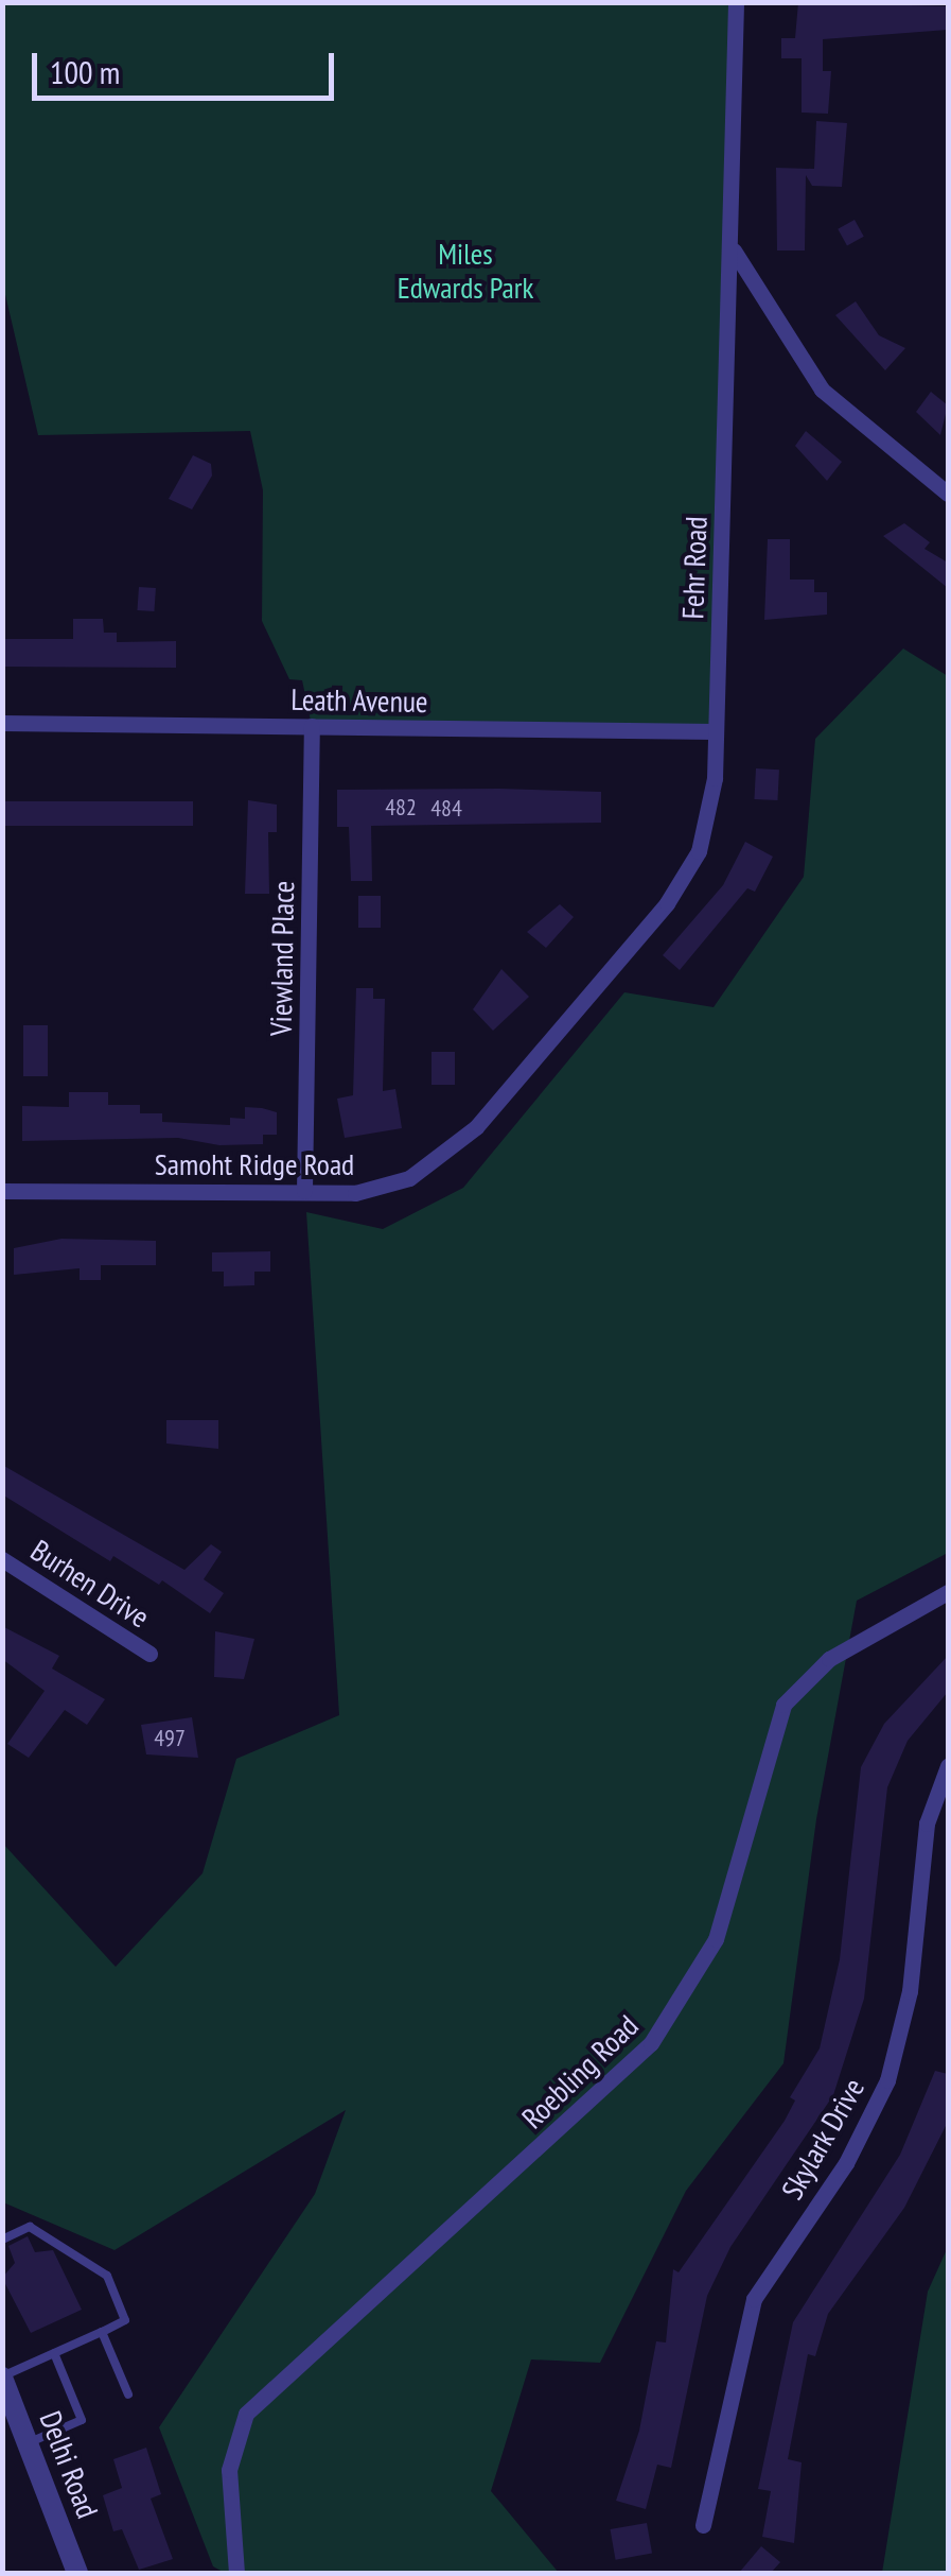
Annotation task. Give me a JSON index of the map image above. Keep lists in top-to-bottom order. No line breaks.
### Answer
{"streets":{"street":["Fehr Road","Leath Avenue","Viewland Place","Samoht Ridge Road","Burhen Drive","Roebling Road","Skylark Drive","Delhi Road"]},"crossings":[["Fehr Road","Leath Avenue"],["Fehr Road","Samoht Ridge Road"],["Leath Avenue","Viewland Place"],["Viewland Place","Samoht Ridge Road"]],"parks":["Miles Edwards Park"],"house_numbers":["482","484","497"],"scale_bar":"100 m"}
